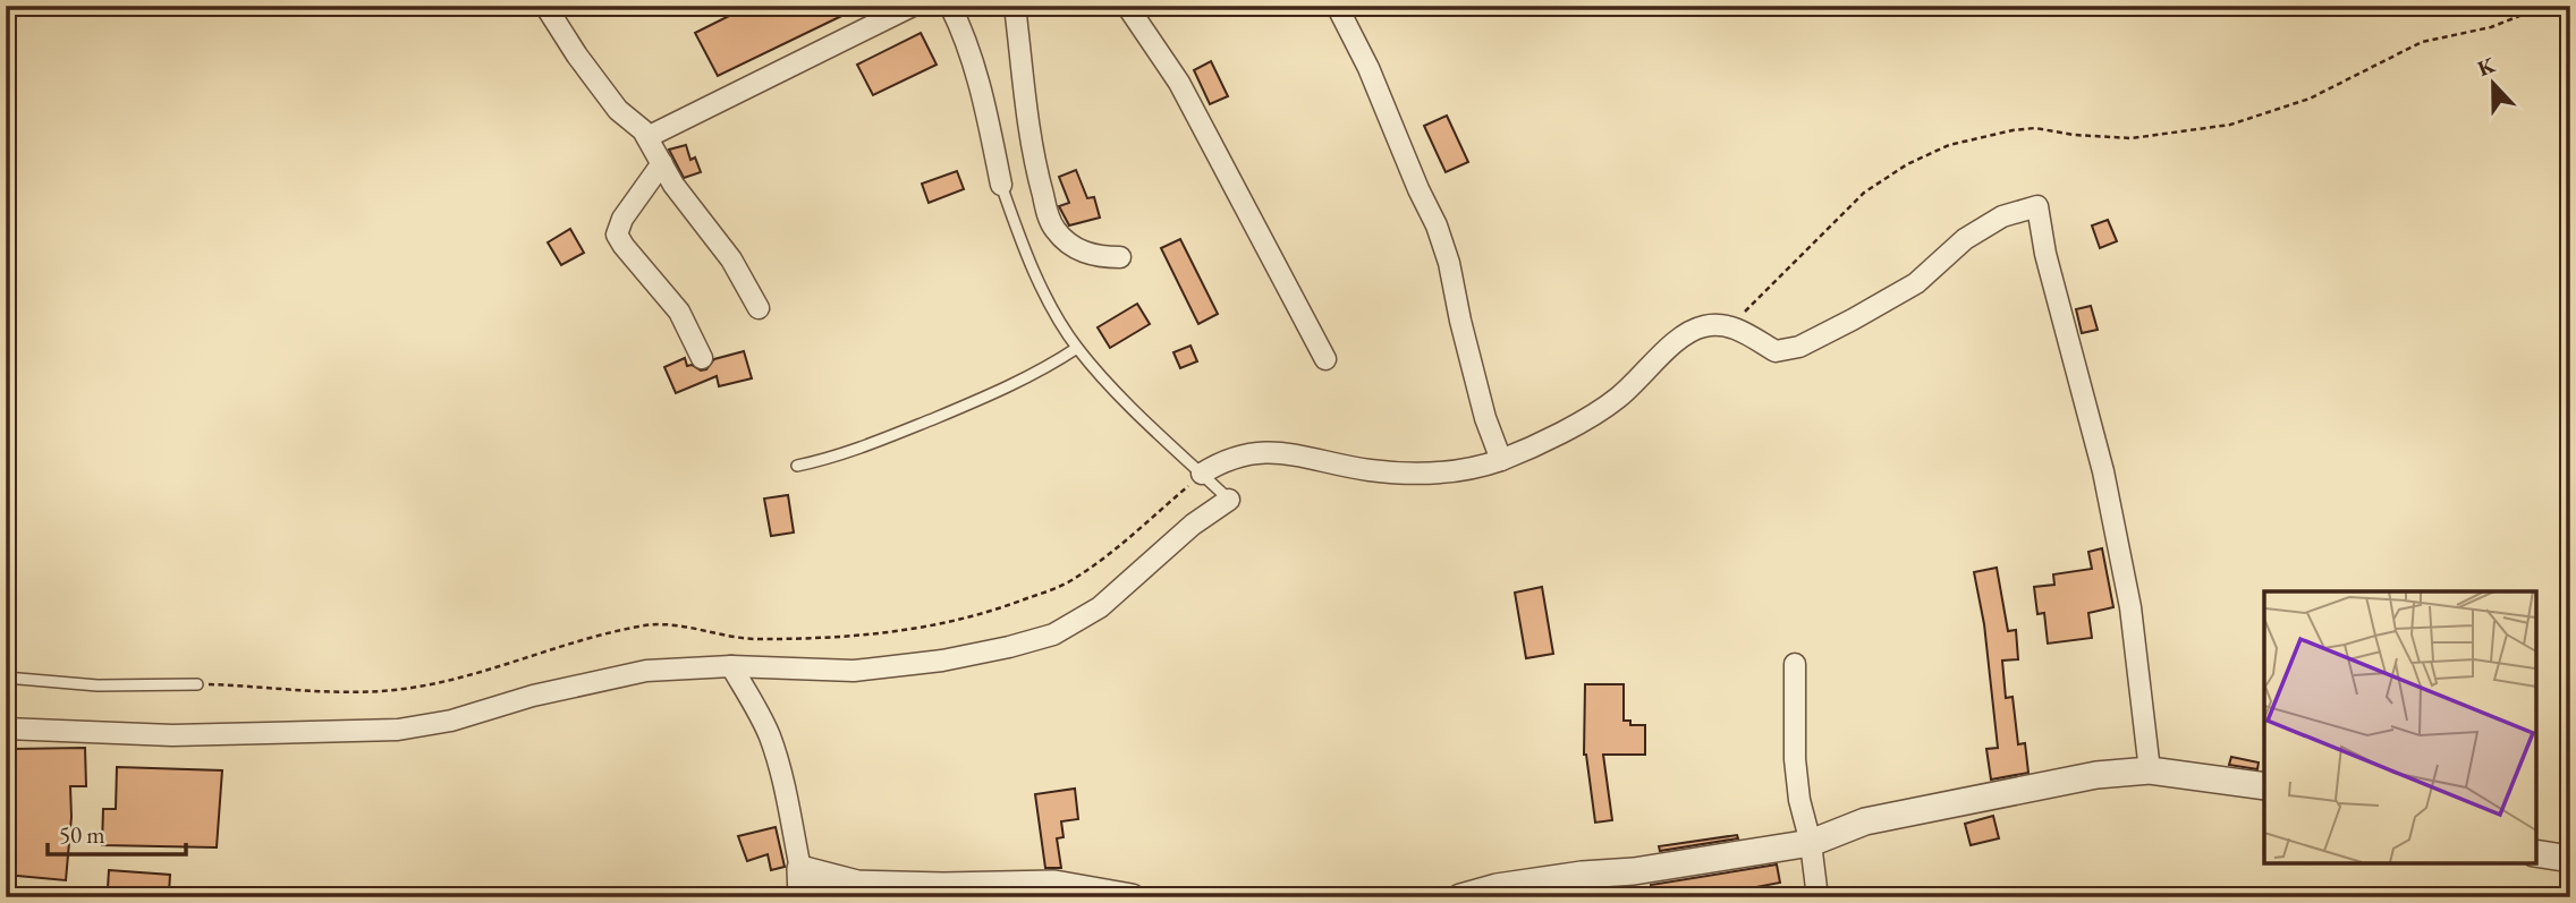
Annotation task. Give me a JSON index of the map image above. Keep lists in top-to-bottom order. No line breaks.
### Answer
{"scale_bar":"50 m","north":"top"}
